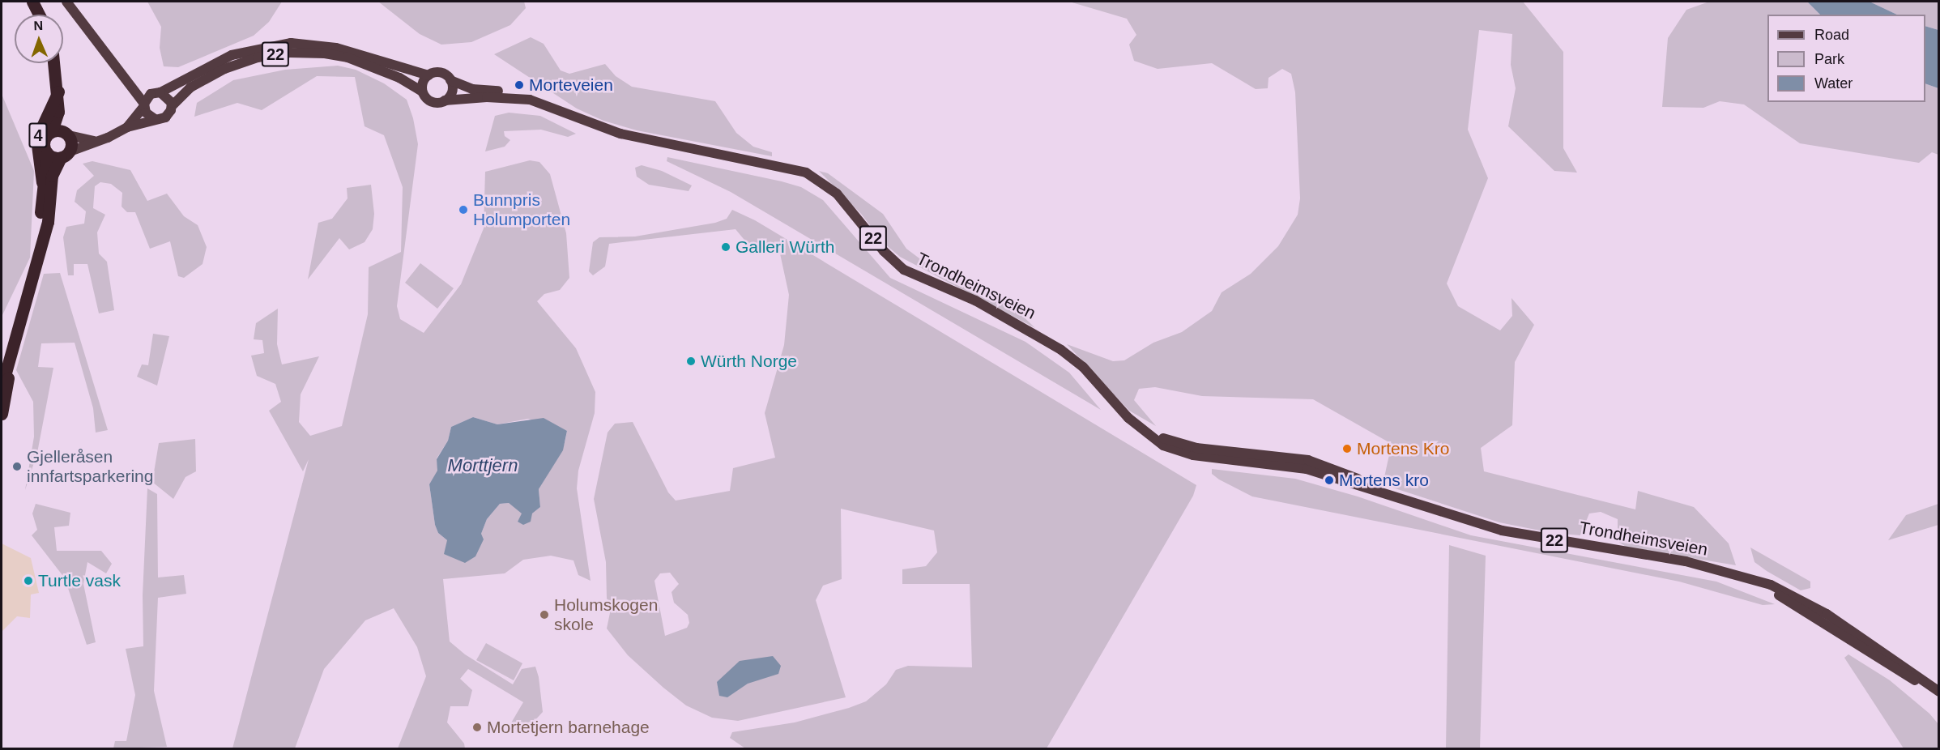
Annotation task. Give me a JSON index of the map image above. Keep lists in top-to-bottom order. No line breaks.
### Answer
{"streets":{"highway":["4"],"main road":["22","Trondheimsveien"]},"crossings":[["22","4"],["22","Trondheimsveien"]],"water":["Morttjern"],"places":["Morteveien","Bunnpris Holumporten","Galleri Würth","Würth Norge","Mortens Kro","Gjelleråsen innfartsparkering","Mortens kro","Turtle vask","Holumskogen skole","Mortetjern barnehage"],"legend":["Road","Park","Water"],"north":"top"}
